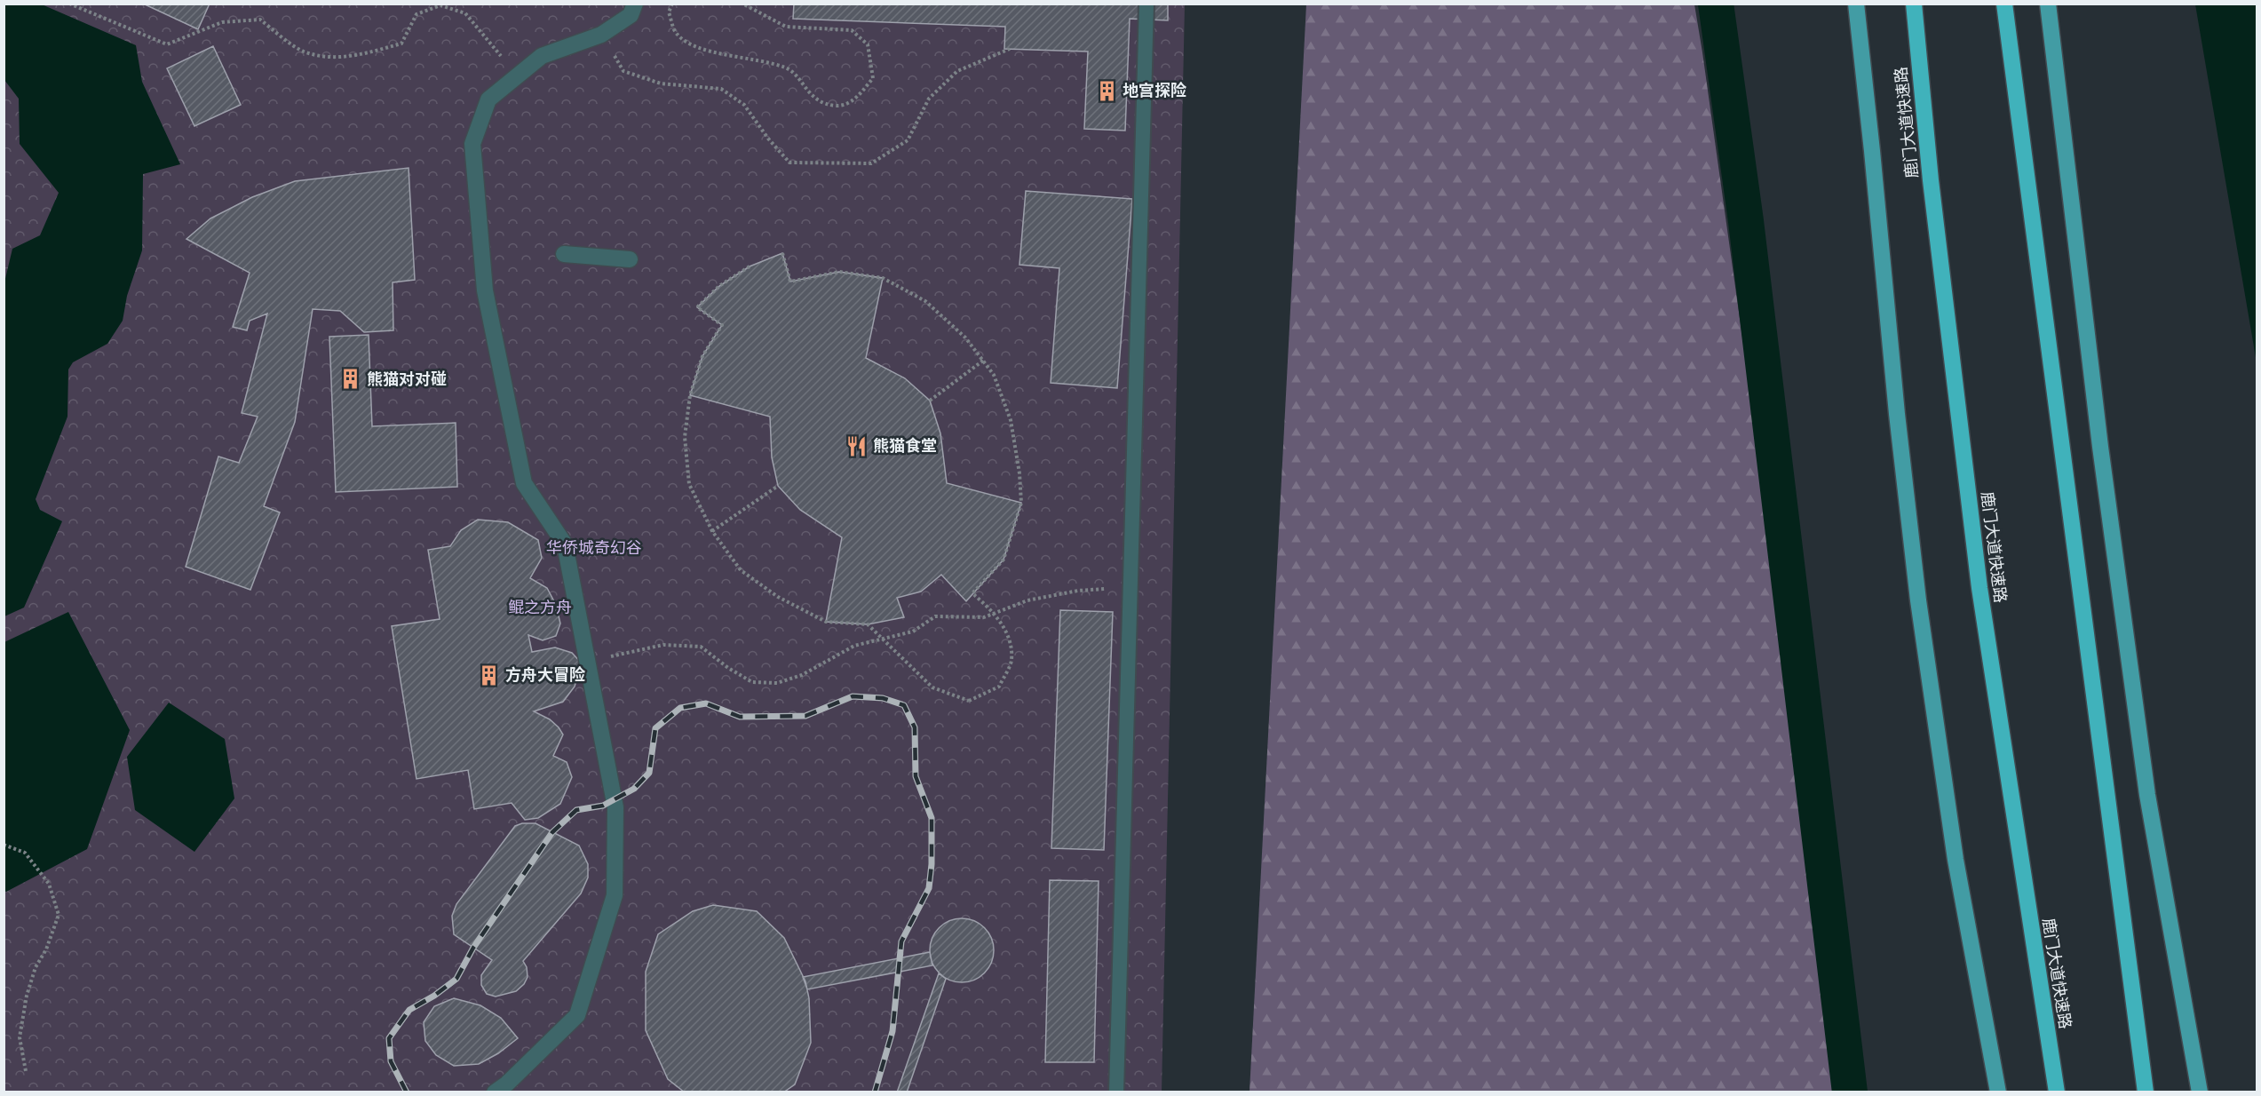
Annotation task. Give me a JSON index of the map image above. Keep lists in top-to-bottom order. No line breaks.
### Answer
{"streets":{"highway":["鹿门大道快速路"]},"parks":["华侨城奇幻谷","鲲之方舟"],"places":{"building":["地宫探险","熊猫对对碰","方舟大冒险"],"restaurant":["熊猫食堂"]}}
